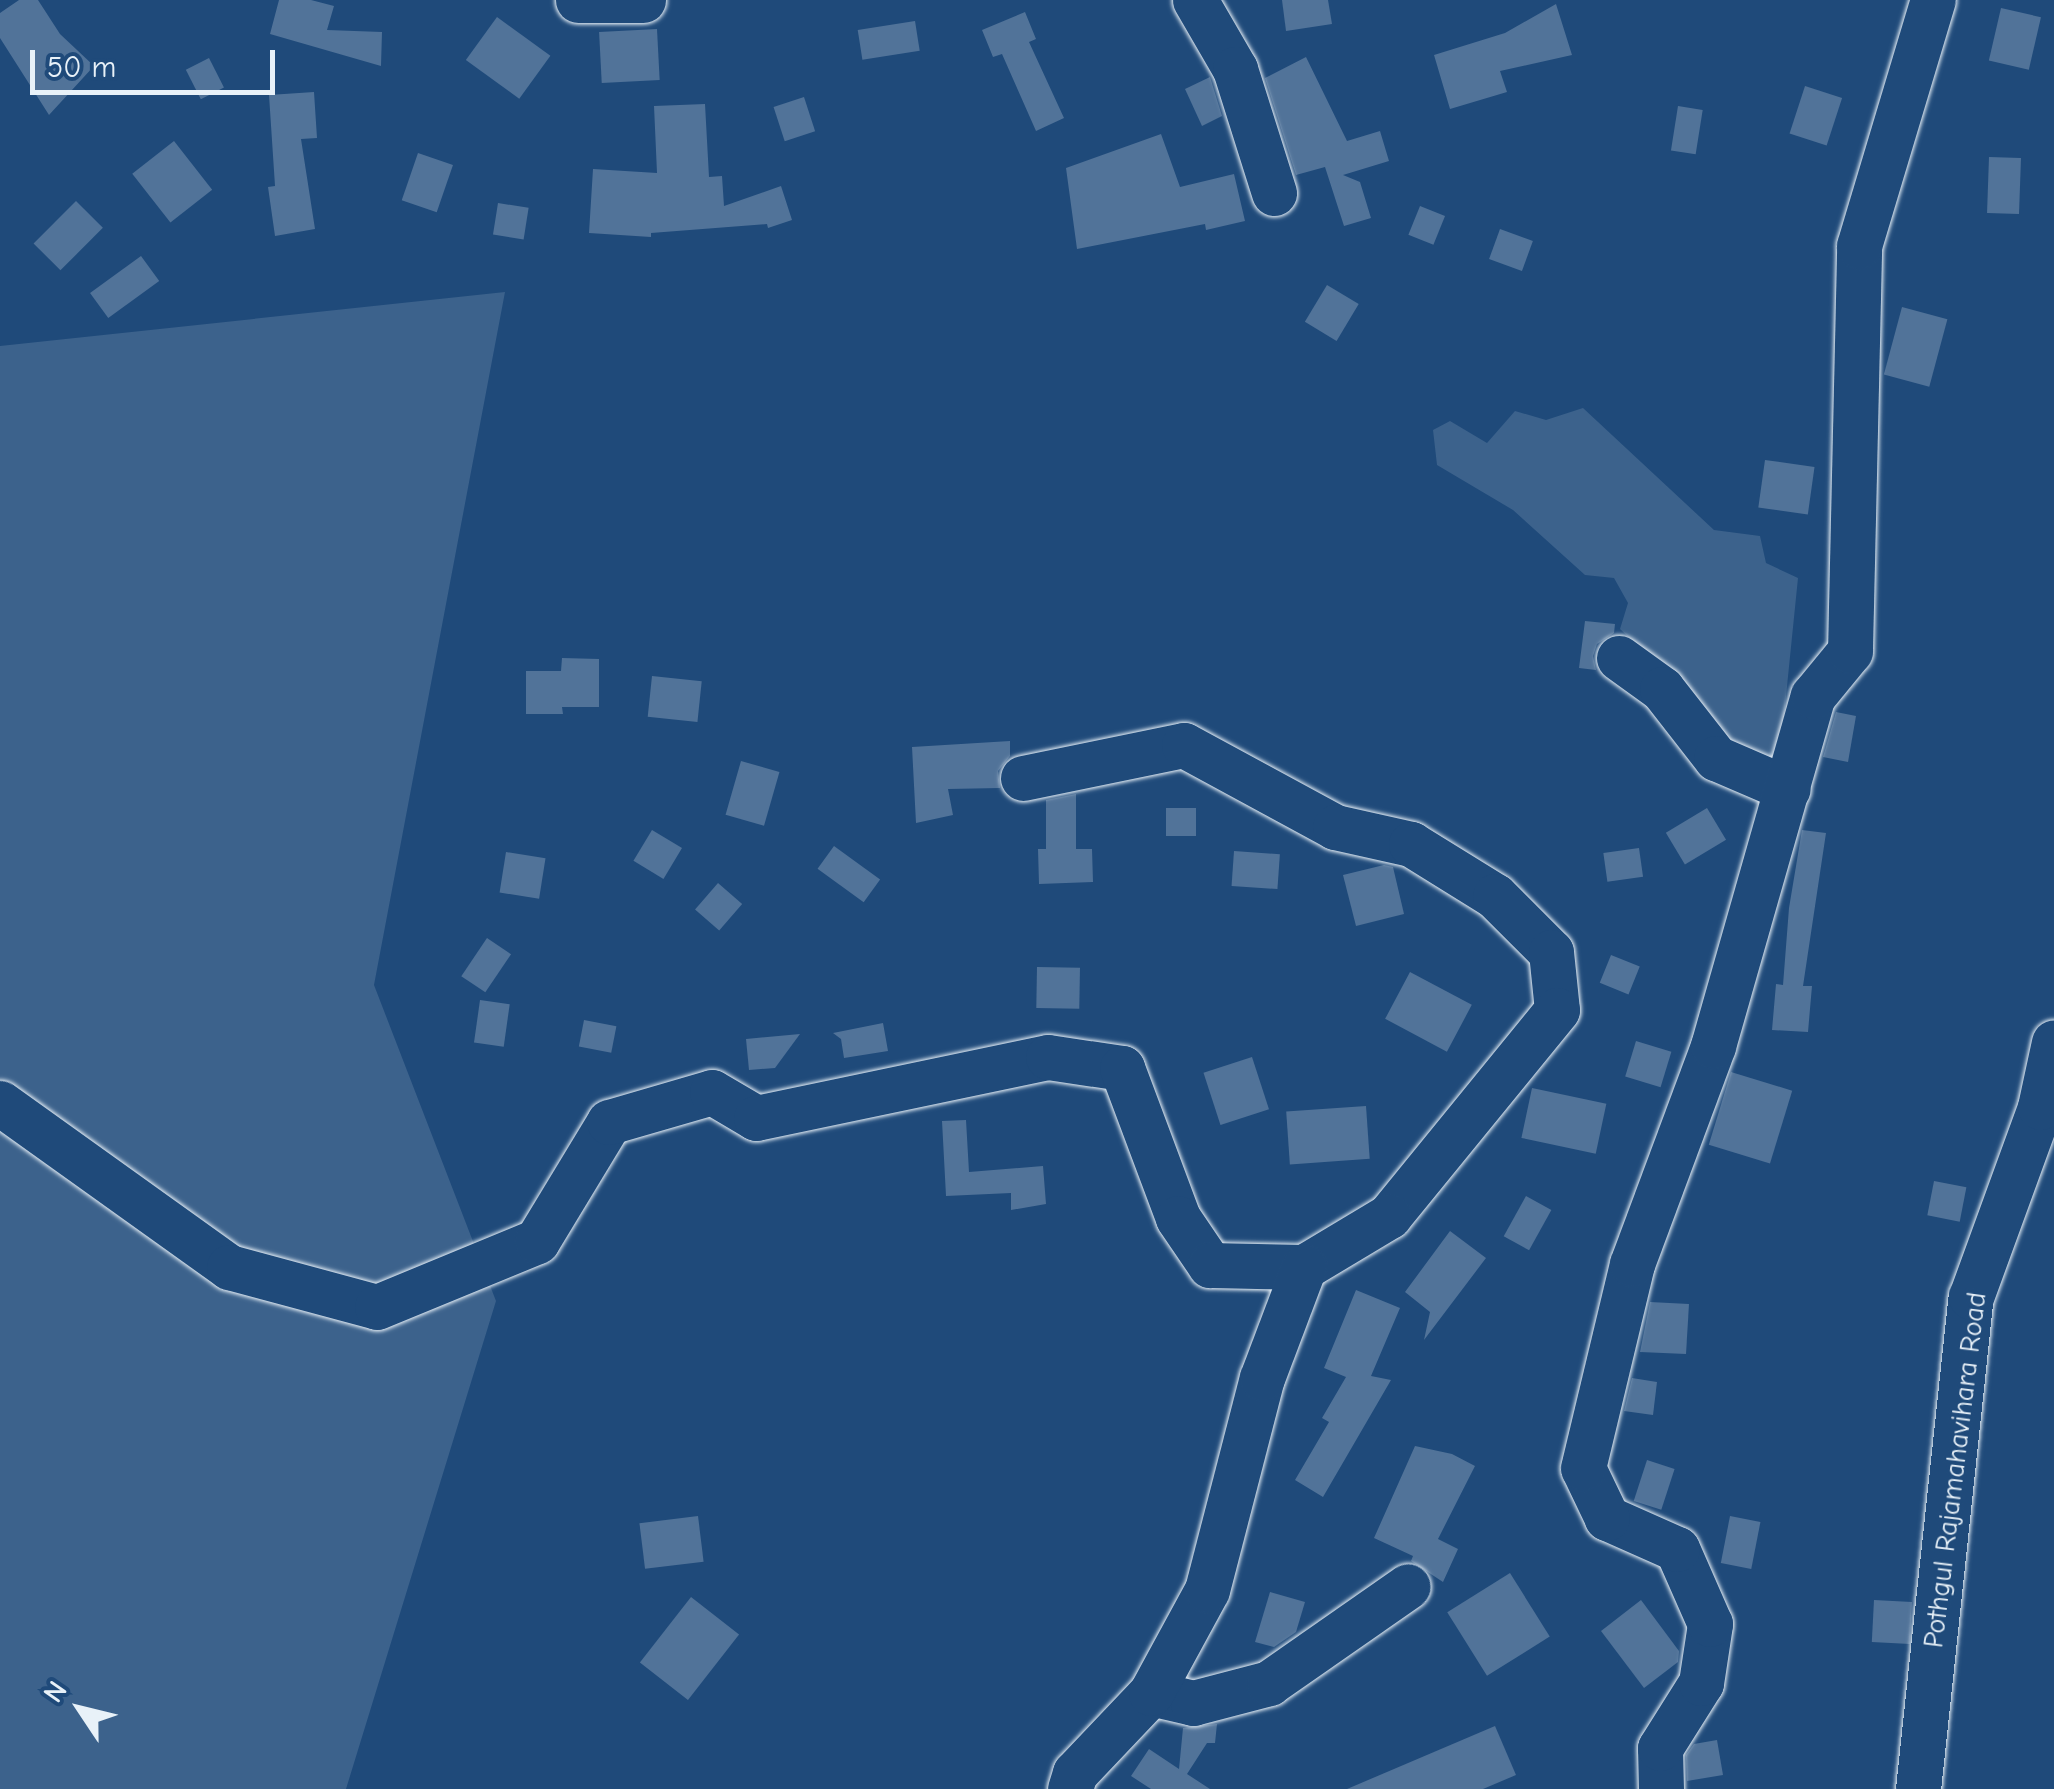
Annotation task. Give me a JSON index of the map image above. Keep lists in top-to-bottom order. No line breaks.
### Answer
{"streets":{"street":["Pothgul Rajamahavihara Road"]},"scale_bar":"50 m","north":"top left"}
